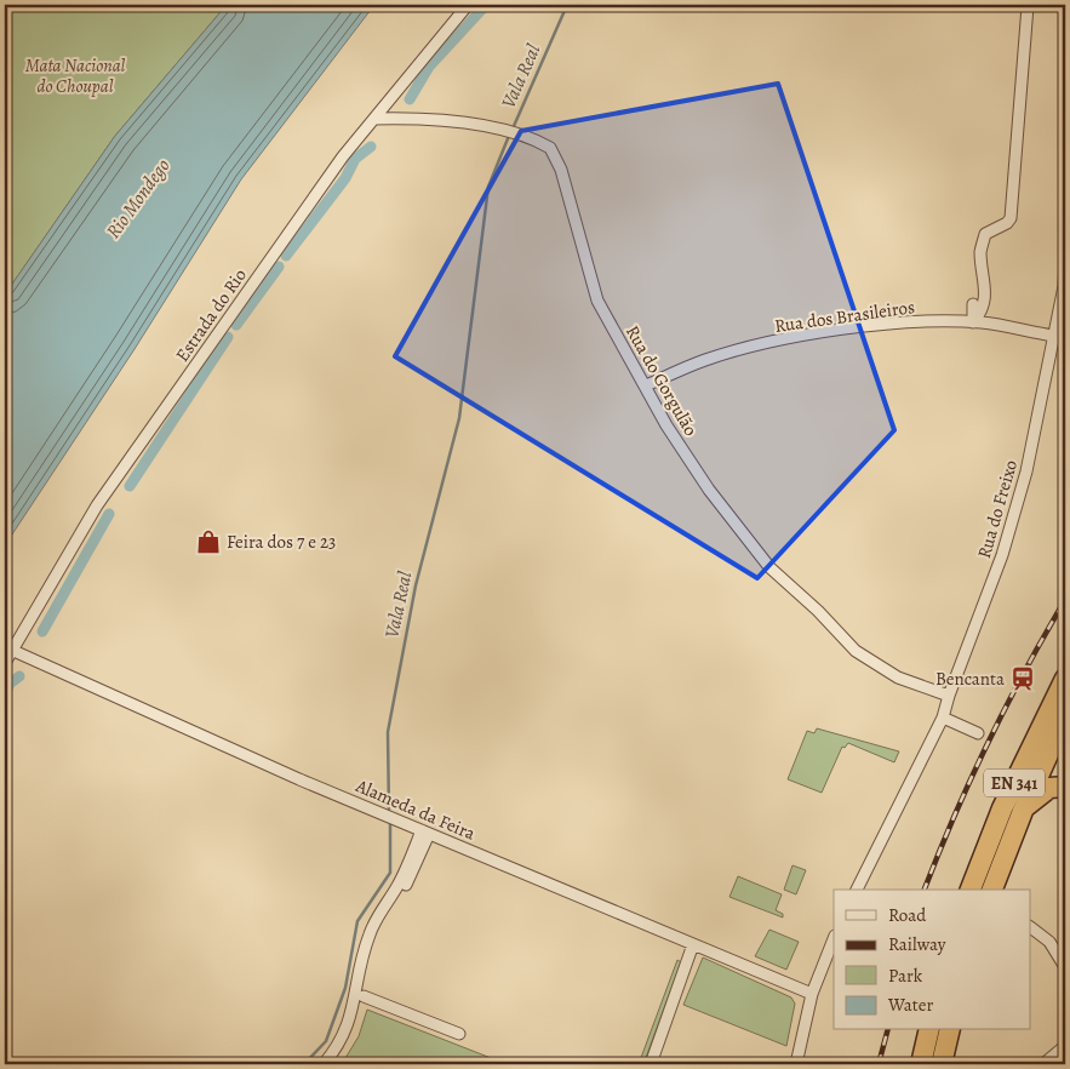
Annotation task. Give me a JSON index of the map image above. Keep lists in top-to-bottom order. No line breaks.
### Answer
{"streets":{"highway":["EN 341"],"street":["Estrada do Rio","Rua dos Brasileiros","Rua do Gorgulão","Rua do Freixo","Alameda da Feira"]},"crossings":[["Estrada do Rio","Rua do Gorgulão"],["Estrada do Rio","Alameda da Feira"],["Rua dos Brasileiros","Rua do Gorgulão"],["Rua dos Brasileiros","Rua do Freixo"],["Rua do Gorgulão","Rua do Freixo"]],"water":["Vala Real","Rio Mondego"],"parks":["Mata Nacional do Choupal"],"places":{"shop":["Feira dos 7 e 23"],"station":["Bencanta"]},"legend":["Road","Railway","Park","Water"]}
